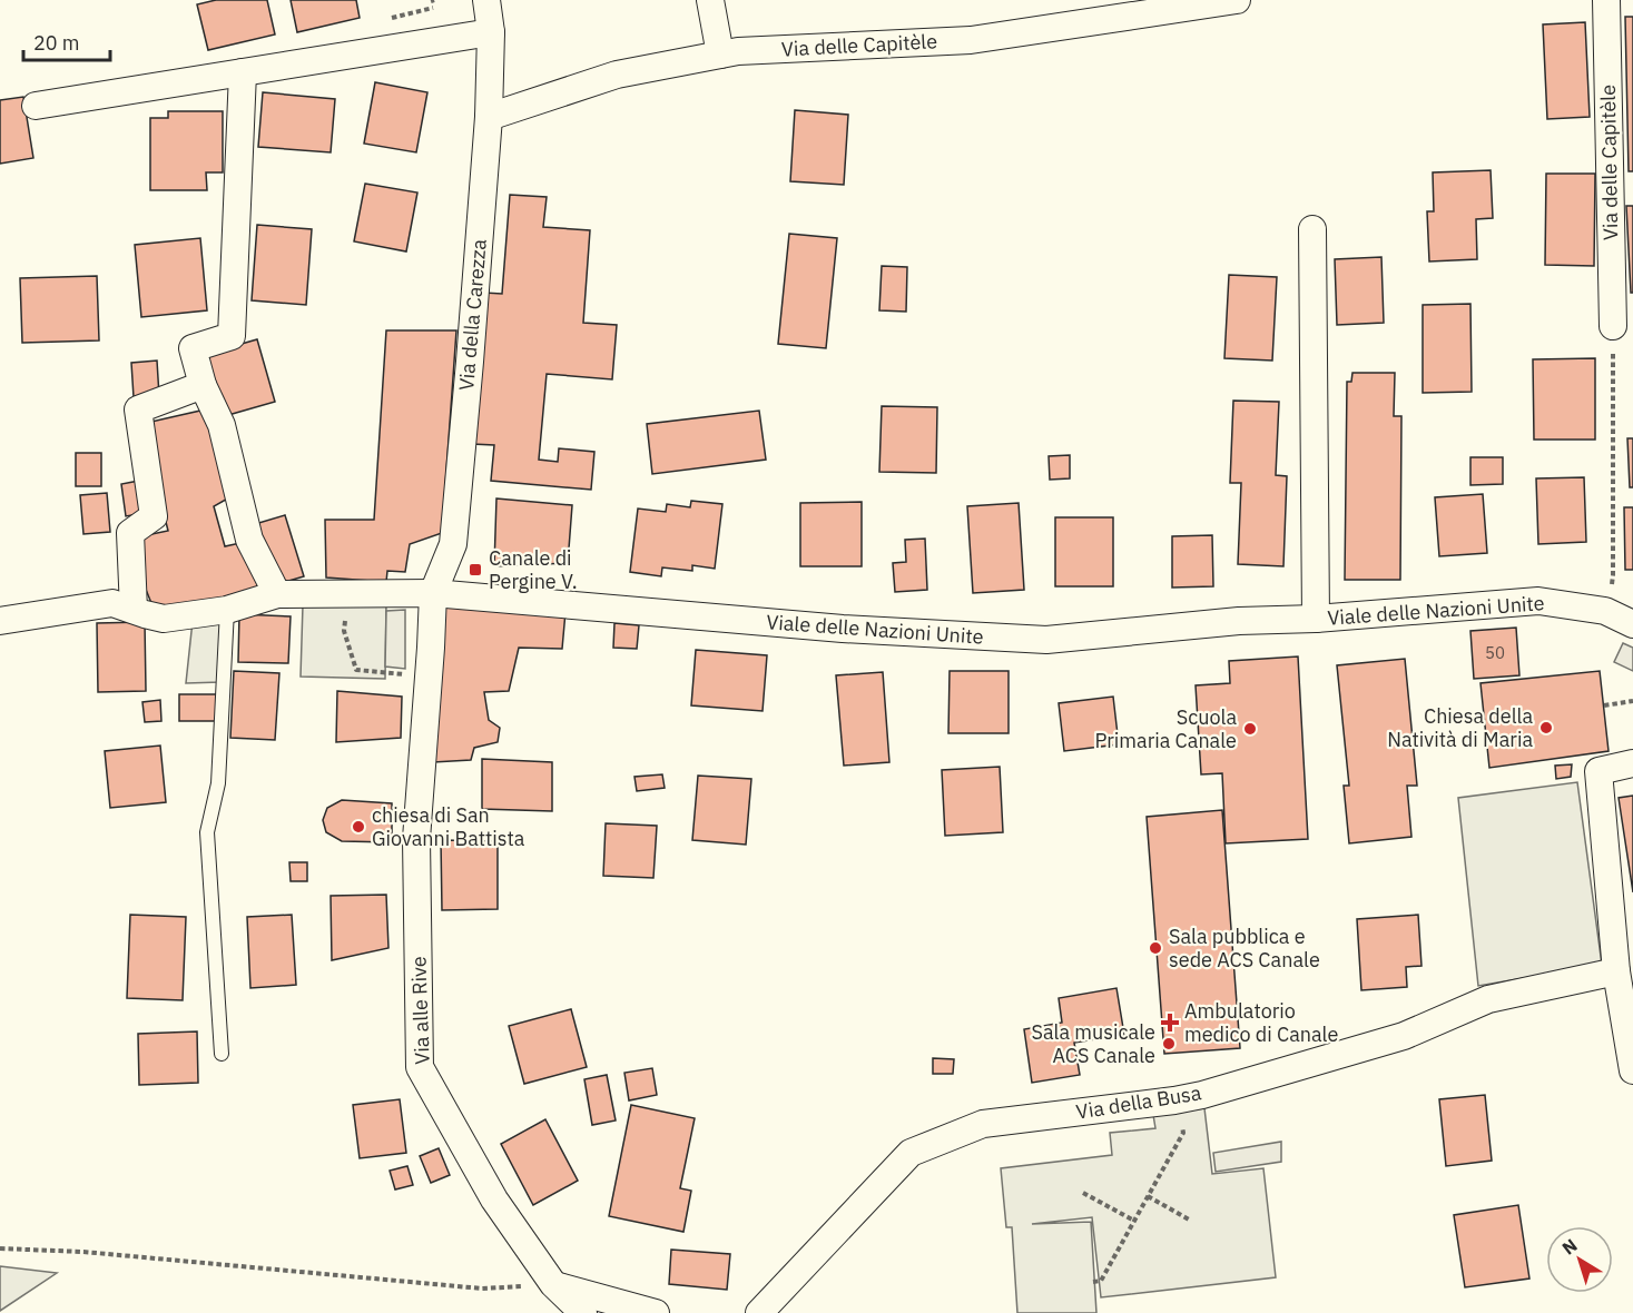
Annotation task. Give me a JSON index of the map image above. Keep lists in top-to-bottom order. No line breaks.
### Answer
{"streets":{"street":["Via delle Capitèle","Via della Carezza","Viale delle Nazioni Unite","Via alle Rive","Via della Busa"]},"crossings":[["Via delle Capitèle","Via della Carezza"],["Via della Carezza","Viale delle Nazioni Unite"],["Via della Carezza","Via alle Rive"]],"places":{"transit":["Canale di Pergine V."],"other":["Chiesa della Natività di Maria","Scuola Primaria Canale","chiesa di San Giovanni Battista","Sala pubblica e sede ACS Canale","Sala musicale ACS Canale"],"health":["Ambulatorio medico di Canale"]},"house_numbers":["50"],"scale_bar":"20 m","north":"top left"}
